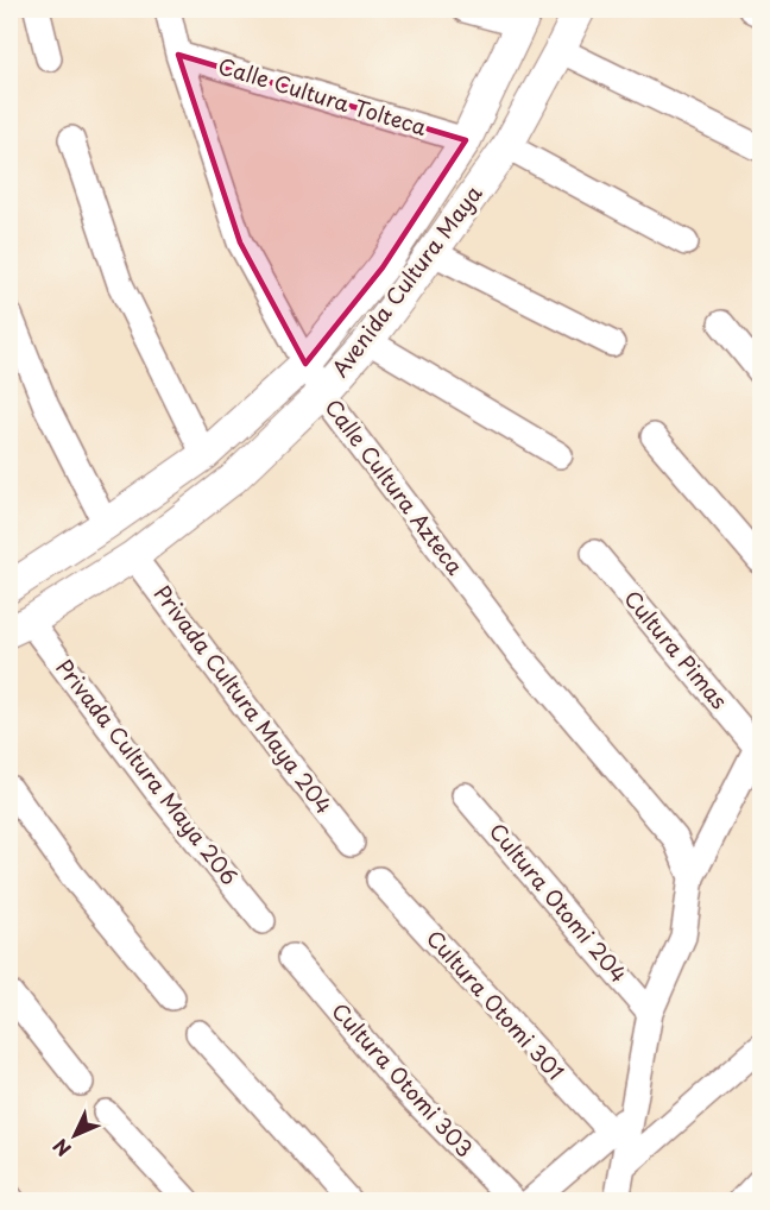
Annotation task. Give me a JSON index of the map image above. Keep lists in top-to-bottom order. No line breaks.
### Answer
{"streets":{"street":["Calle Cultura Tolteca","Avenida Cultura Maya","Calle Cultura Azteca","Cultura Pimas","Privada Cultura Maya 204","Privada Cultura Maya 206","Cultura Otomi 204","Cultura Otomi 301","Cultura Otomi 303"]},"crossings":[["Calle Cultura Tolteca","Avenida Cultura Maya"],["Calle Cultura Tolteca","Calle Cultura Azteca"],["Avenida Cultura Maya","Calle Cultura Azteca"],["Avenida Cultura Maya","Privada Cultura Maya 204"],["Avenida Cultura Maya","Privada Cultura Maya 206"]],"north":"bottom left"}
